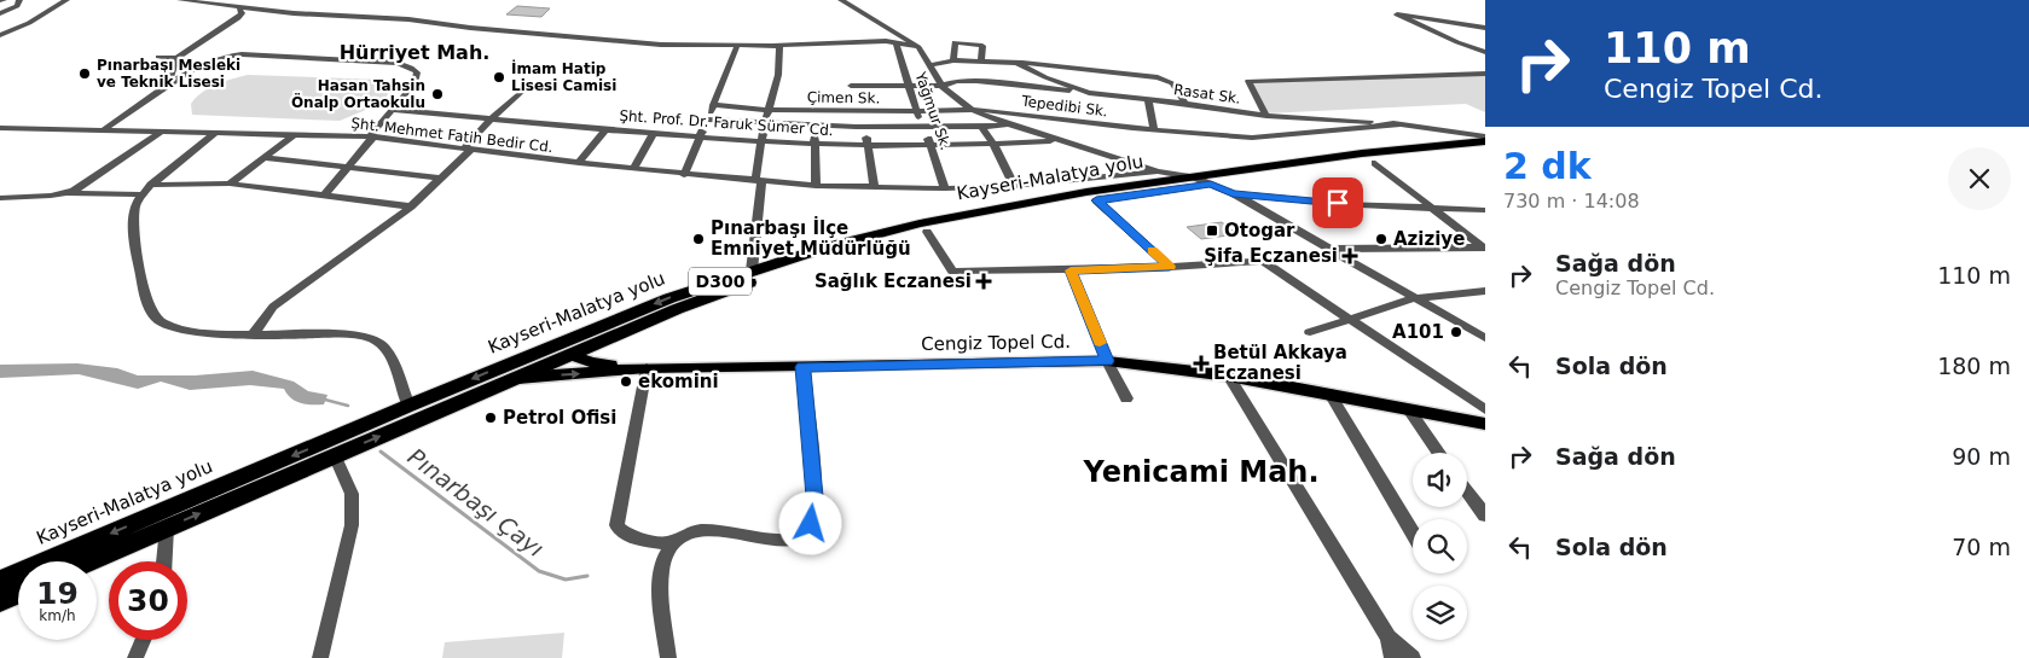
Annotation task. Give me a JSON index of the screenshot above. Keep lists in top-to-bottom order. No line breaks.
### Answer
{"streets":{"highway":["Kayseri-Malatya yolu","D300"],"main road":["Cengiz Topel Cd."],"street":["Rasat Sk.","Çimen Sk.","Tepedibi Sk.","Yağmur Sk.","Şht. Prof. Dr. Faruk Sümer Cd.","Şht. Mehmet Fatih Bedir Cd."]},"crossings":[["Rasat Sk.","Tepedibi Sk."],["Çimen Sk.","Tepedibi Sk."],["Çimen Sk.","Yağmur Sk."],["Yağmur Sk.","Şht. Prof. Dr. Faruk Sümer Cd."],["Yağmur Sk.","Şht. Mehmet Fatih Bedir Cd."]],"districts":["Hürriyet Mah.","Yenicami Mah."],"water":["Pınarbaşı Çayı"],"places":{"other":["Pınarbaşı Mesleki ve Teknik Lisesi","İmam Hatip Lisesi Camisi","Hasan Tahsin Önalp Ortaokulu","Pınarbaşı İlçe Emniyet Müdürlüğü","Aziziye","A101","ekomini","Petrol Ofisi"],"transit":["Otogar"],"health":["Şifa Eczanesi","Sağlık Eczanesi","Betül Akkaya Eczanesi"]},"page":{"turn":["110 m","Cengiz Topel Cd."],"heading":["2 dk","730 m · 14:08"],"list":[{"name":"Sağa dön","note":"Cengiz Topel Cd.","value":"110 m"},{"name":"Sola dön","value":"180 m"},{"name":"Sağa dön","value":"90 m"},{"name":"Sola dön","value":"70 m"}],"speed":"19 km/h","limit":"30"}}
